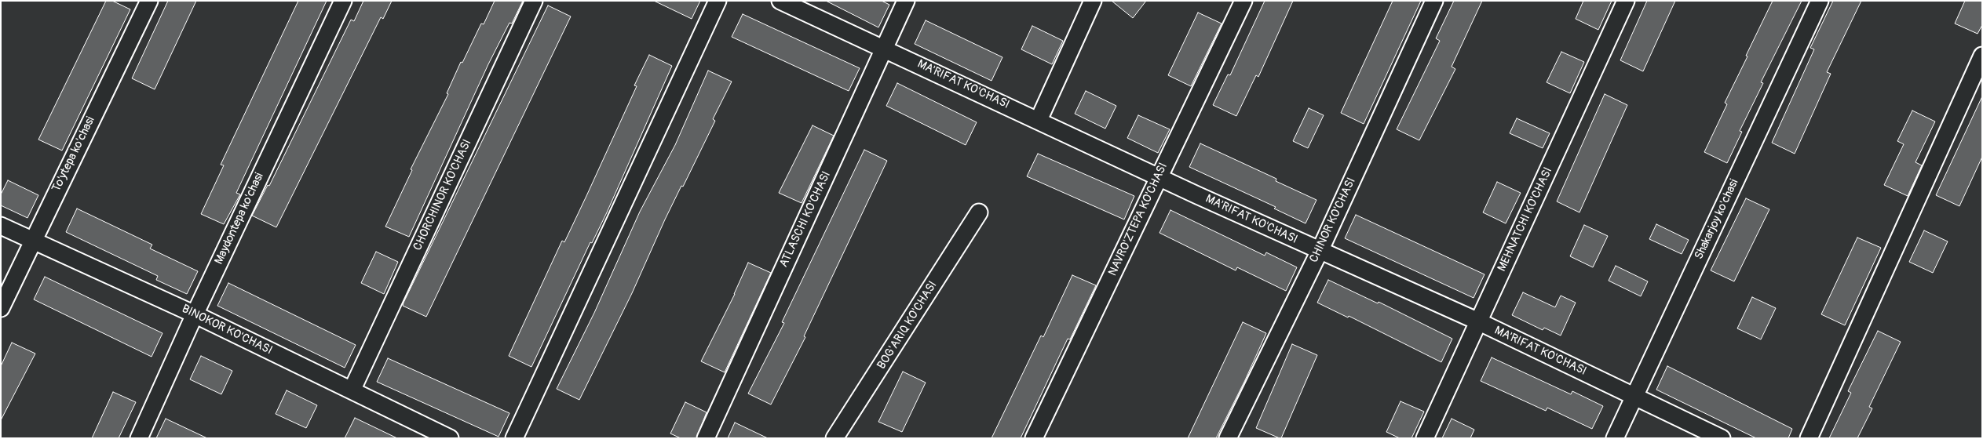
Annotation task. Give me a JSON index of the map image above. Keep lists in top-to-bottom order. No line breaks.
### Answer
{"streets":{"street":["MA'RIFAT KO'CHASI","To'ytepa ko'chasi","CHORCHINOR KO'CHASI","Maydontepa ko'chasi","ATLASCHI KO'CHASI","NAVRO'ZTEPA KO'CHASI","MEHNATCHI KO'CHASI","Shakarjoy ko'chasi","CHINOR KO'CHASI","BOG'ARIQ KO'CHASI","BINOKOR KO'CHASI"]},"crossings":[["MA'RIFAT KO'CHASI","ATLASCHI KO'CHASI"],["MA'RIFAT KO'CHASI","NAVRO'ZTEPA KO'CHASI"],["MA'RIFAT KO'CHASI","MEHNATCHI KO'CHASI"],["MA'RIFAT KO'CHASI","Shakarjoy ko'chasi"],["MA'RIFAT KO'CHASI","CHINOR KO'CHASI"],["To'ytepa ko'chasi","BINOKOR KO'CHASI"],["CHORCHINOR KO'CHASI","BINOKOR KO'CHASI"],["Maydontepa ko'chasi","BINOKOR KO'CHASI"]]}
